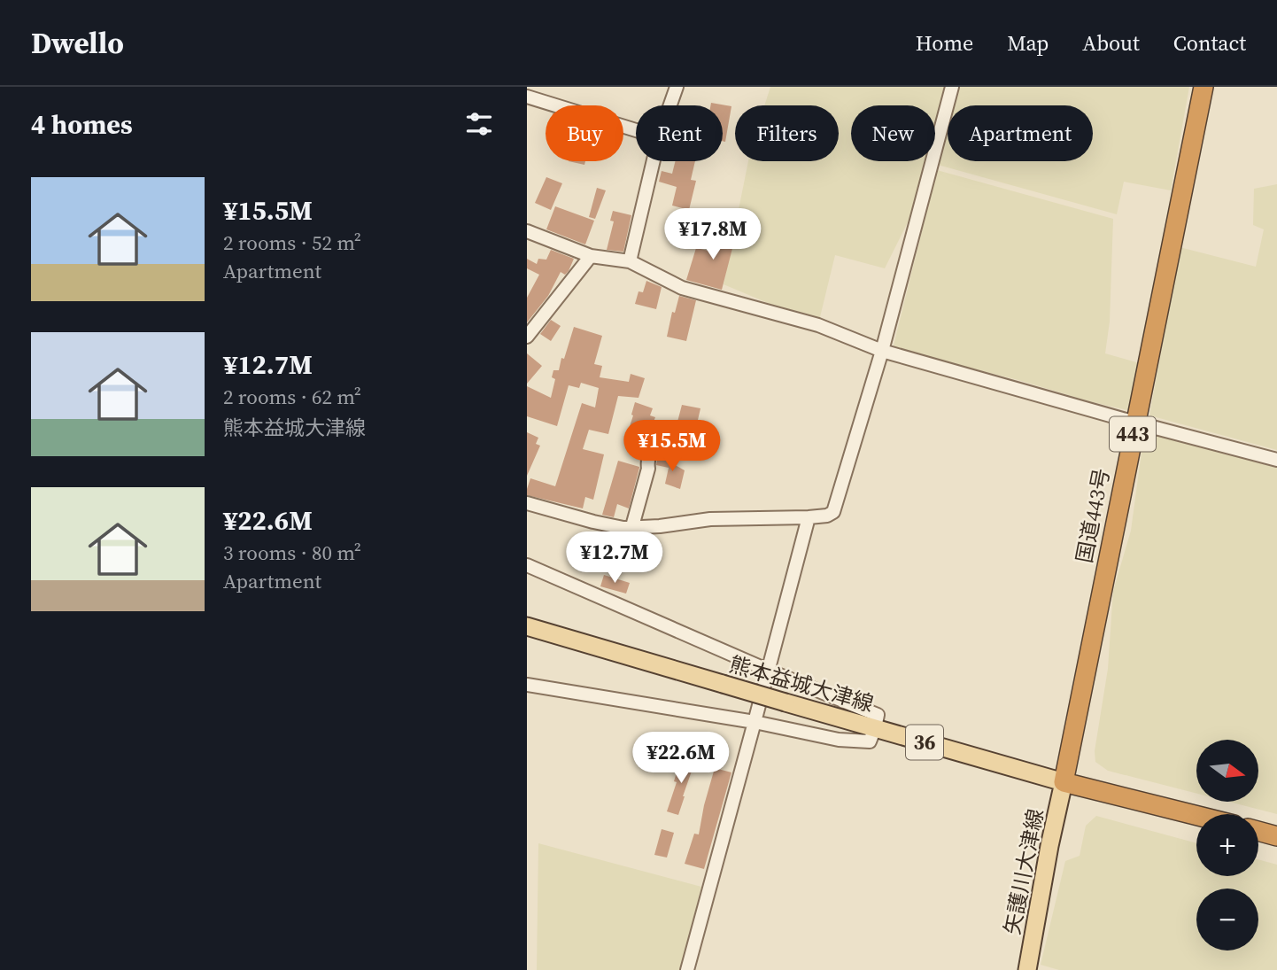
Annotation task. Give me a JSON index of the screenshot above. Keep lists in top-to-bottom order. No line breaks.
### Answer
{"streets":{"highway":["443","国道443号"],"main road":["熊本益城大津線","36","矢護川大津線"]},"crossings":[["国道443号","熊本益城大津線"],["国道443号","矢護川大津線"],["熊本益城大津線","矢護川大津線"]],"north":"right","page":{"header":"Dwello","nav":["Home","Map","About","Contact"],"heading":"4 homes","chip":["Buy","Rent","Filters","New","Apartment"],"list":[{"name":"¥15.5M","note":"2 rooms · 52 m² · Apartment"},{"name":"¥12.7M","note":"2 rooms · 62 m² · 熊本益城大津線"},{"name":"¥22.6M","note":"3 rooms · 80 m² · Apartment"}],"price":["¥17.8M","¥15.5M","¥12.7M","¥22.6M"],"map_buttons":["+","−"]}}
